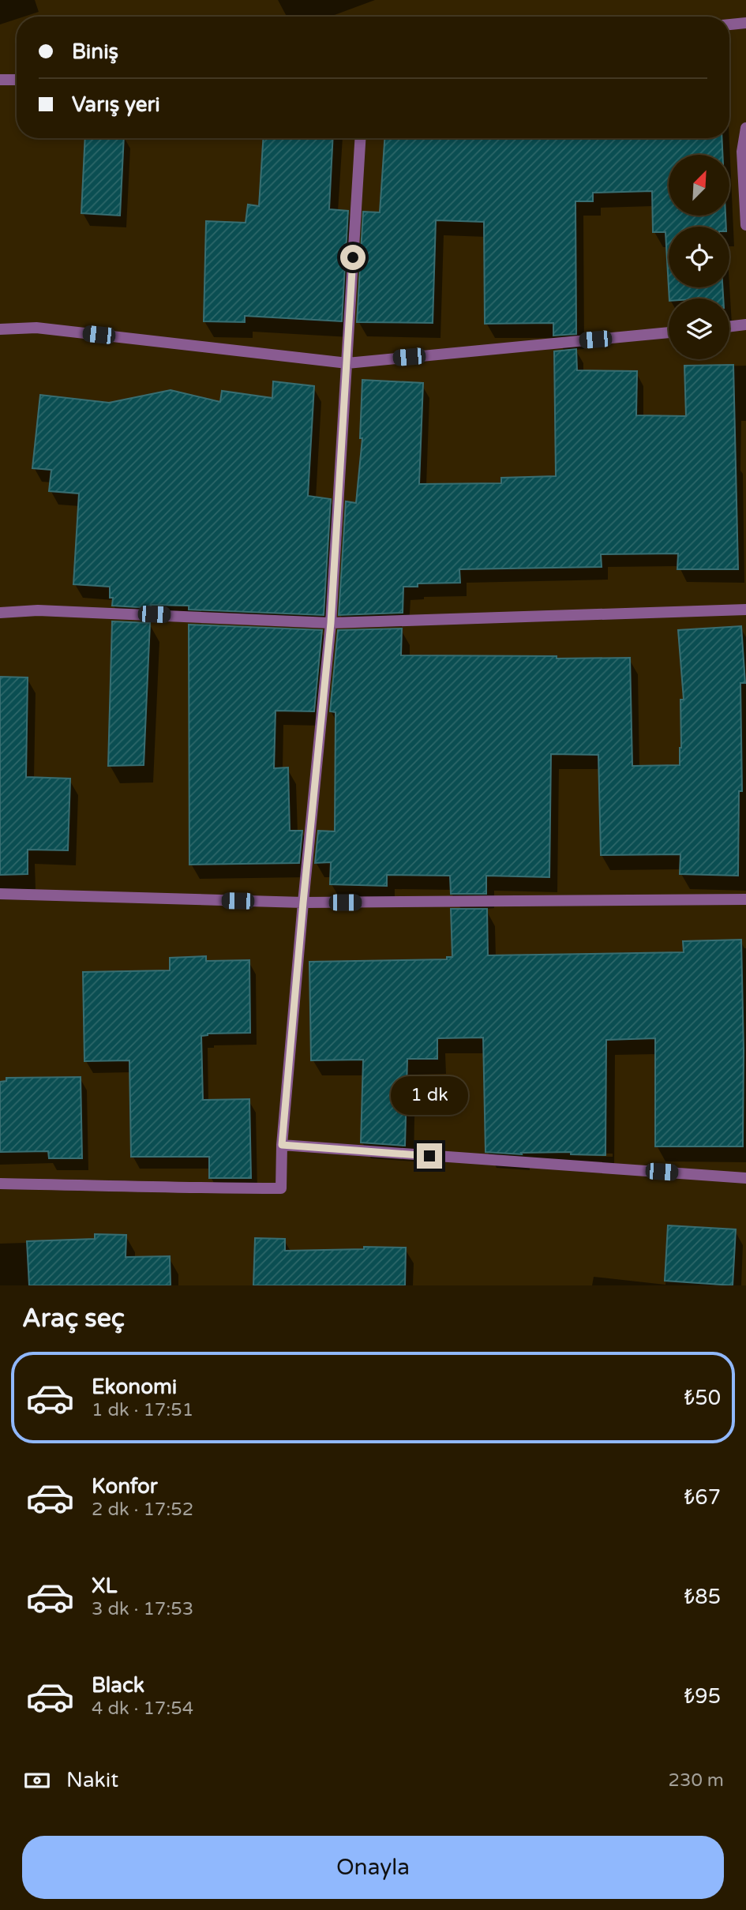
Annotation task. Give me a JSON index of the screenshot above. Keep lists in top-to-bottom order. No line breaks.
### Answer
{"north":"top right","page":{"banner":["Biniş","Varış yeri"],"bubble":"1 dk","heading":"Araç seç","list":[{"name":"Ekonomi","note":"1 dk · 17:51","value":"₺50"},{"name":"Konfor","note":"2 dk · 17:52","value":"₺67"},{"name":"XL","note":"3 dk · 17:53","value":"₺85"},{"name":"Black","note":"4 dk · 17:54","value":"₺95"}],"pay":["Nakit","230 m"],"buttons":"Onayla"}}
